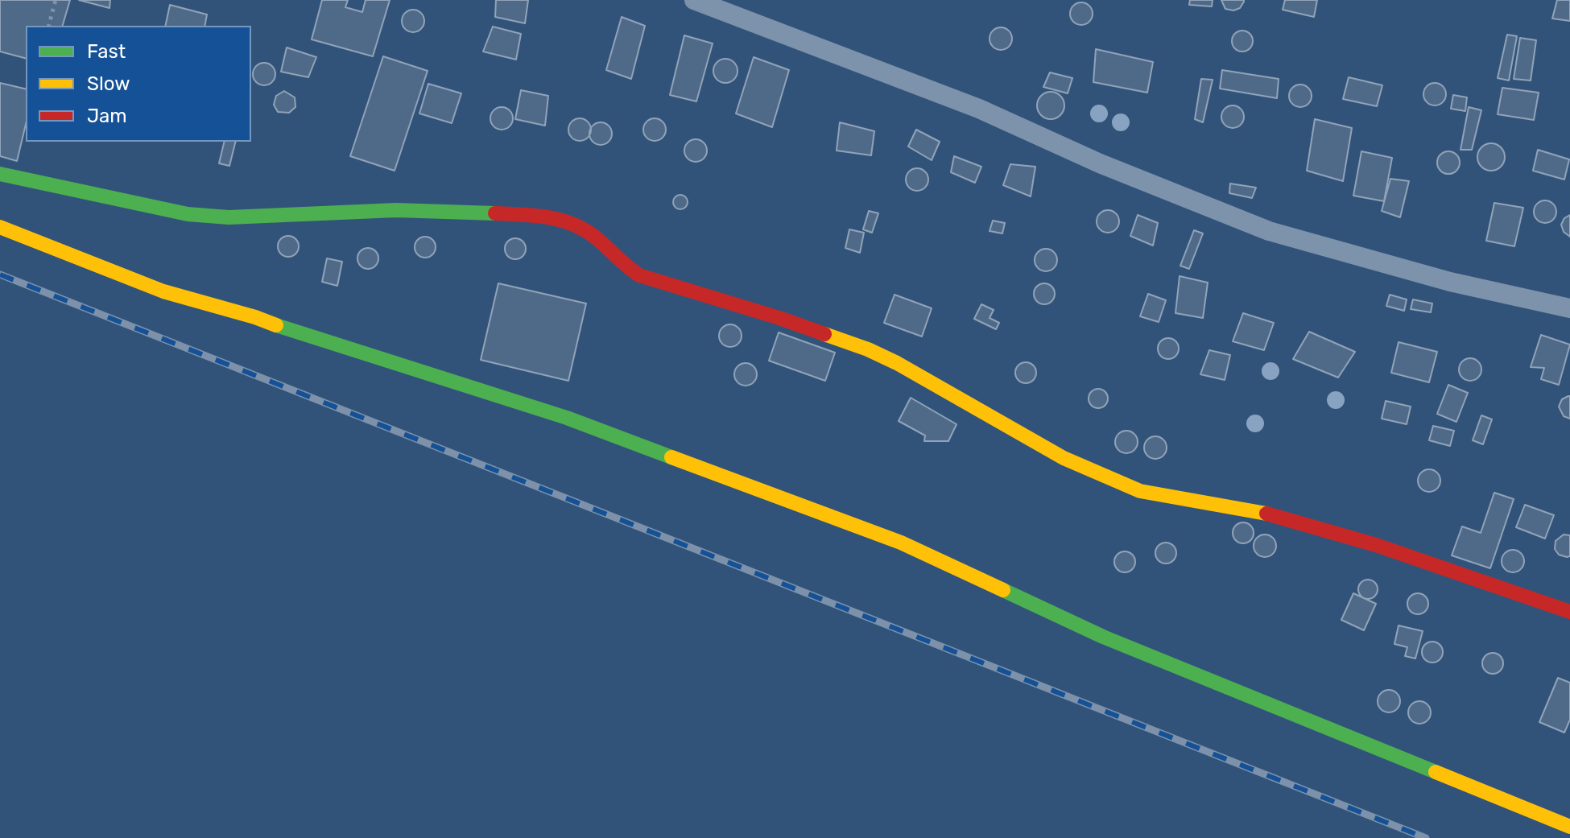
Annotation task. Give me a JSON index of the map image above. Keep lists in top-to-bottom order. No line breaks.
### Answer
{"legend":["Fast","Slow","Jam"]}
